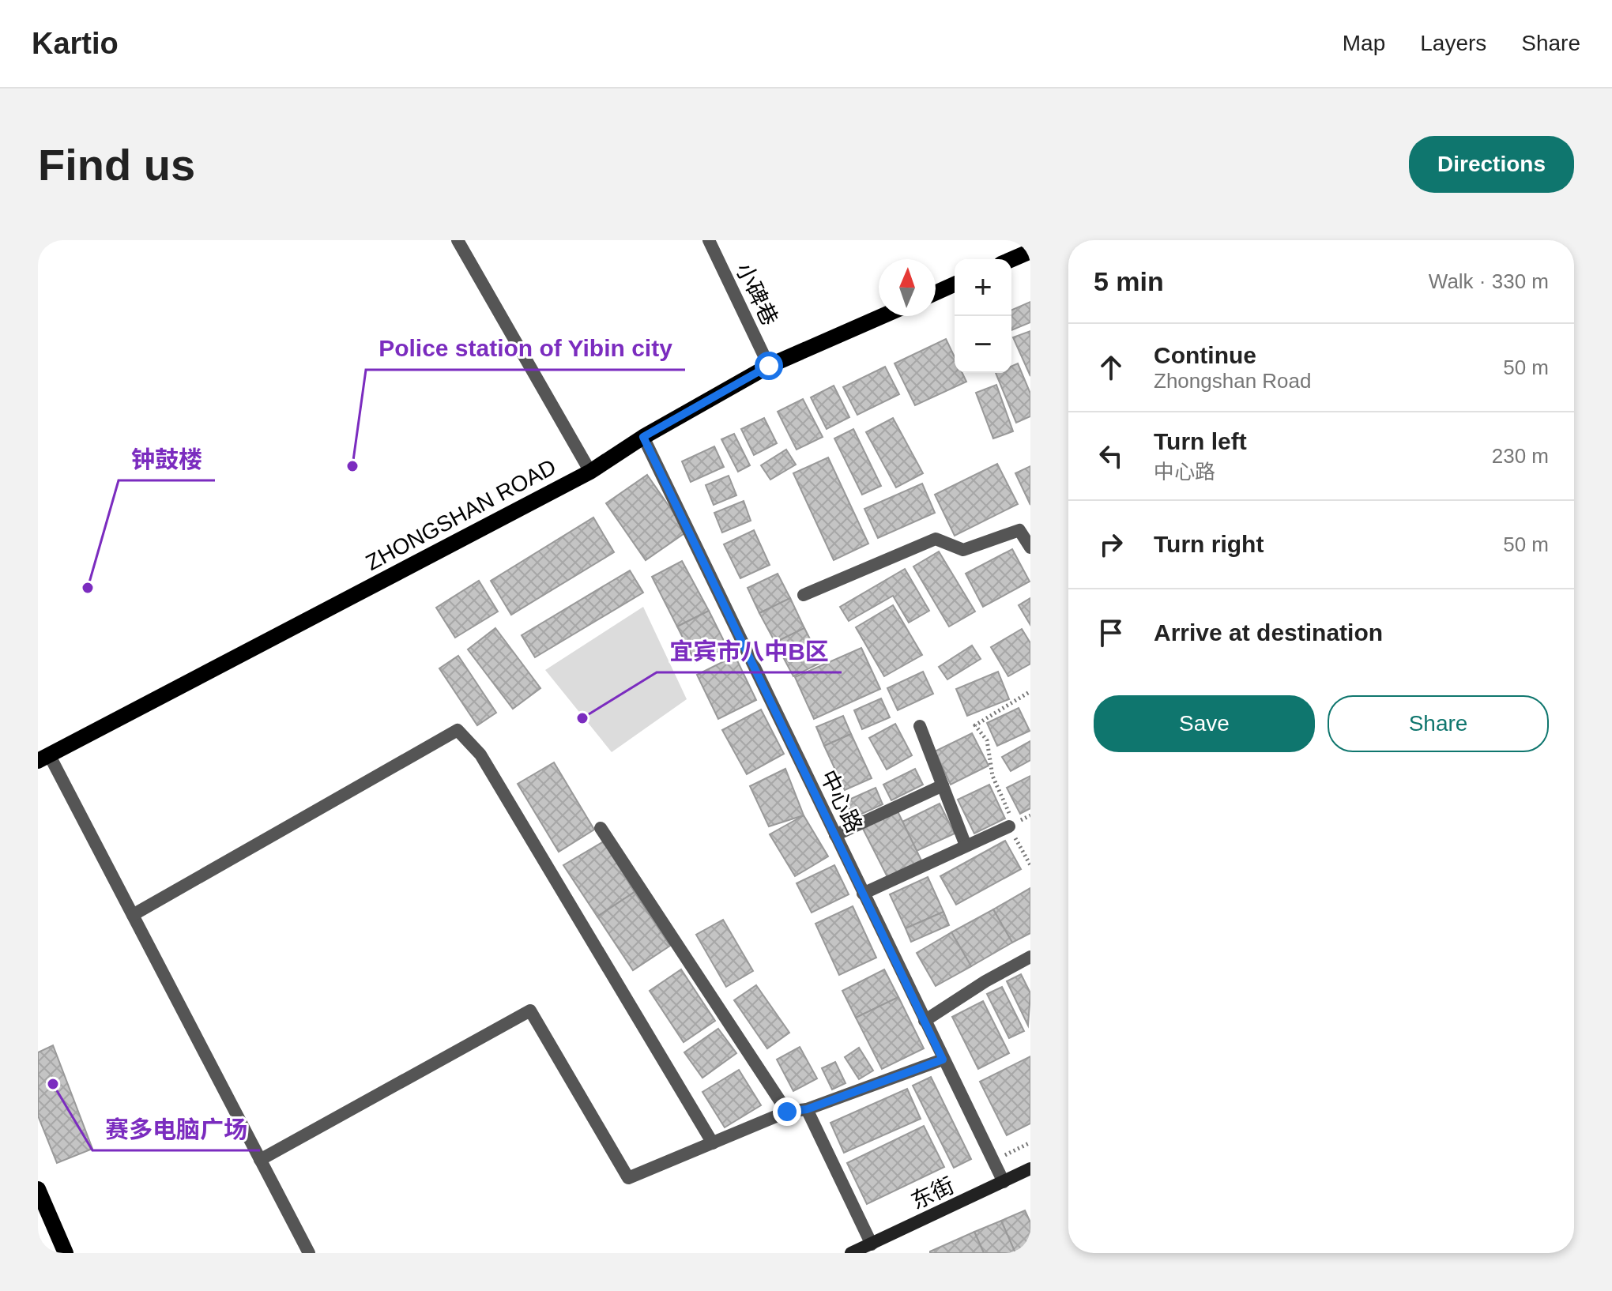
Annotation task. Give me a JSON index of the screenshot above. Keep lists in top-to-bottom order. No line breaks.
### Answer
{"streets":{"main road":["ZHONGSHAN ROAD","东街"],"street":["小碑巷","中心路"]},"crossings":[["小碑巷","ZHONGSHAN ROAD"],["ZHONGSHAN ROAD","中心路"],["中心路","东街"]],"places":["Police station of Yibin city","钟鼓楼","宜宾市八中B区","赛多电脑广场"],"north":"top","page":{"header":"Kartio","nav":["Map","Layers","Share"],"buttons":["Directions",["Save","Share"]],"title":"Find us","heading":["5 min","Walk · 330 m"],"map_buttons":["+","−"],"list":[["Continue","Zhongshan Road","50 m"],["Turn left","中心路","230 m"],["Turn right","50 m"],"Arrive at destination"]}}
